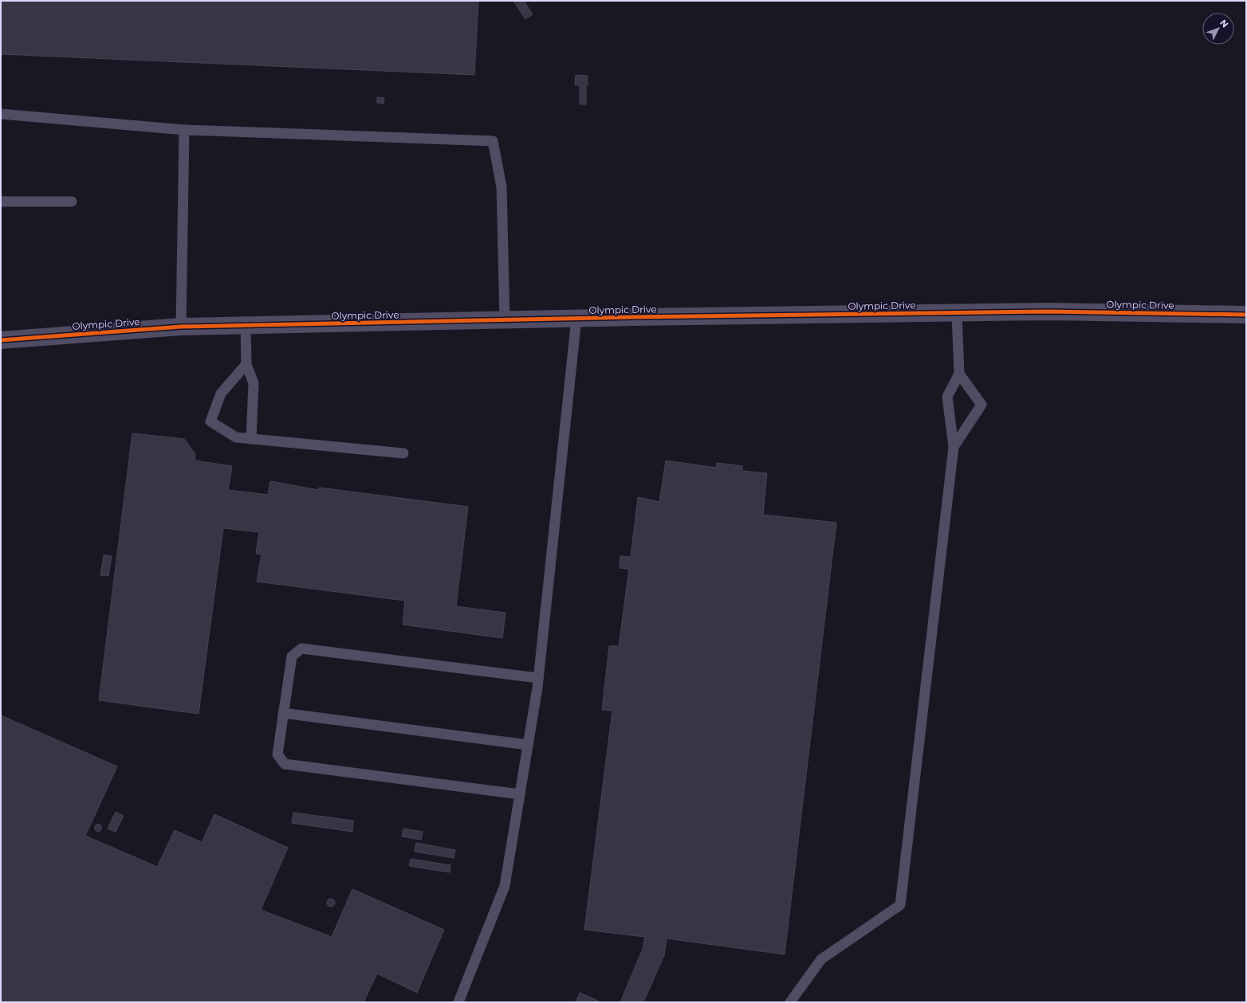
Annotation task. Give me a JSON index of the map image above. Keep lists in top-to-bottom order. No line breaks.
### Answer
{"streets":{"street":["Olympic Drive"]},"north":"top right"}
